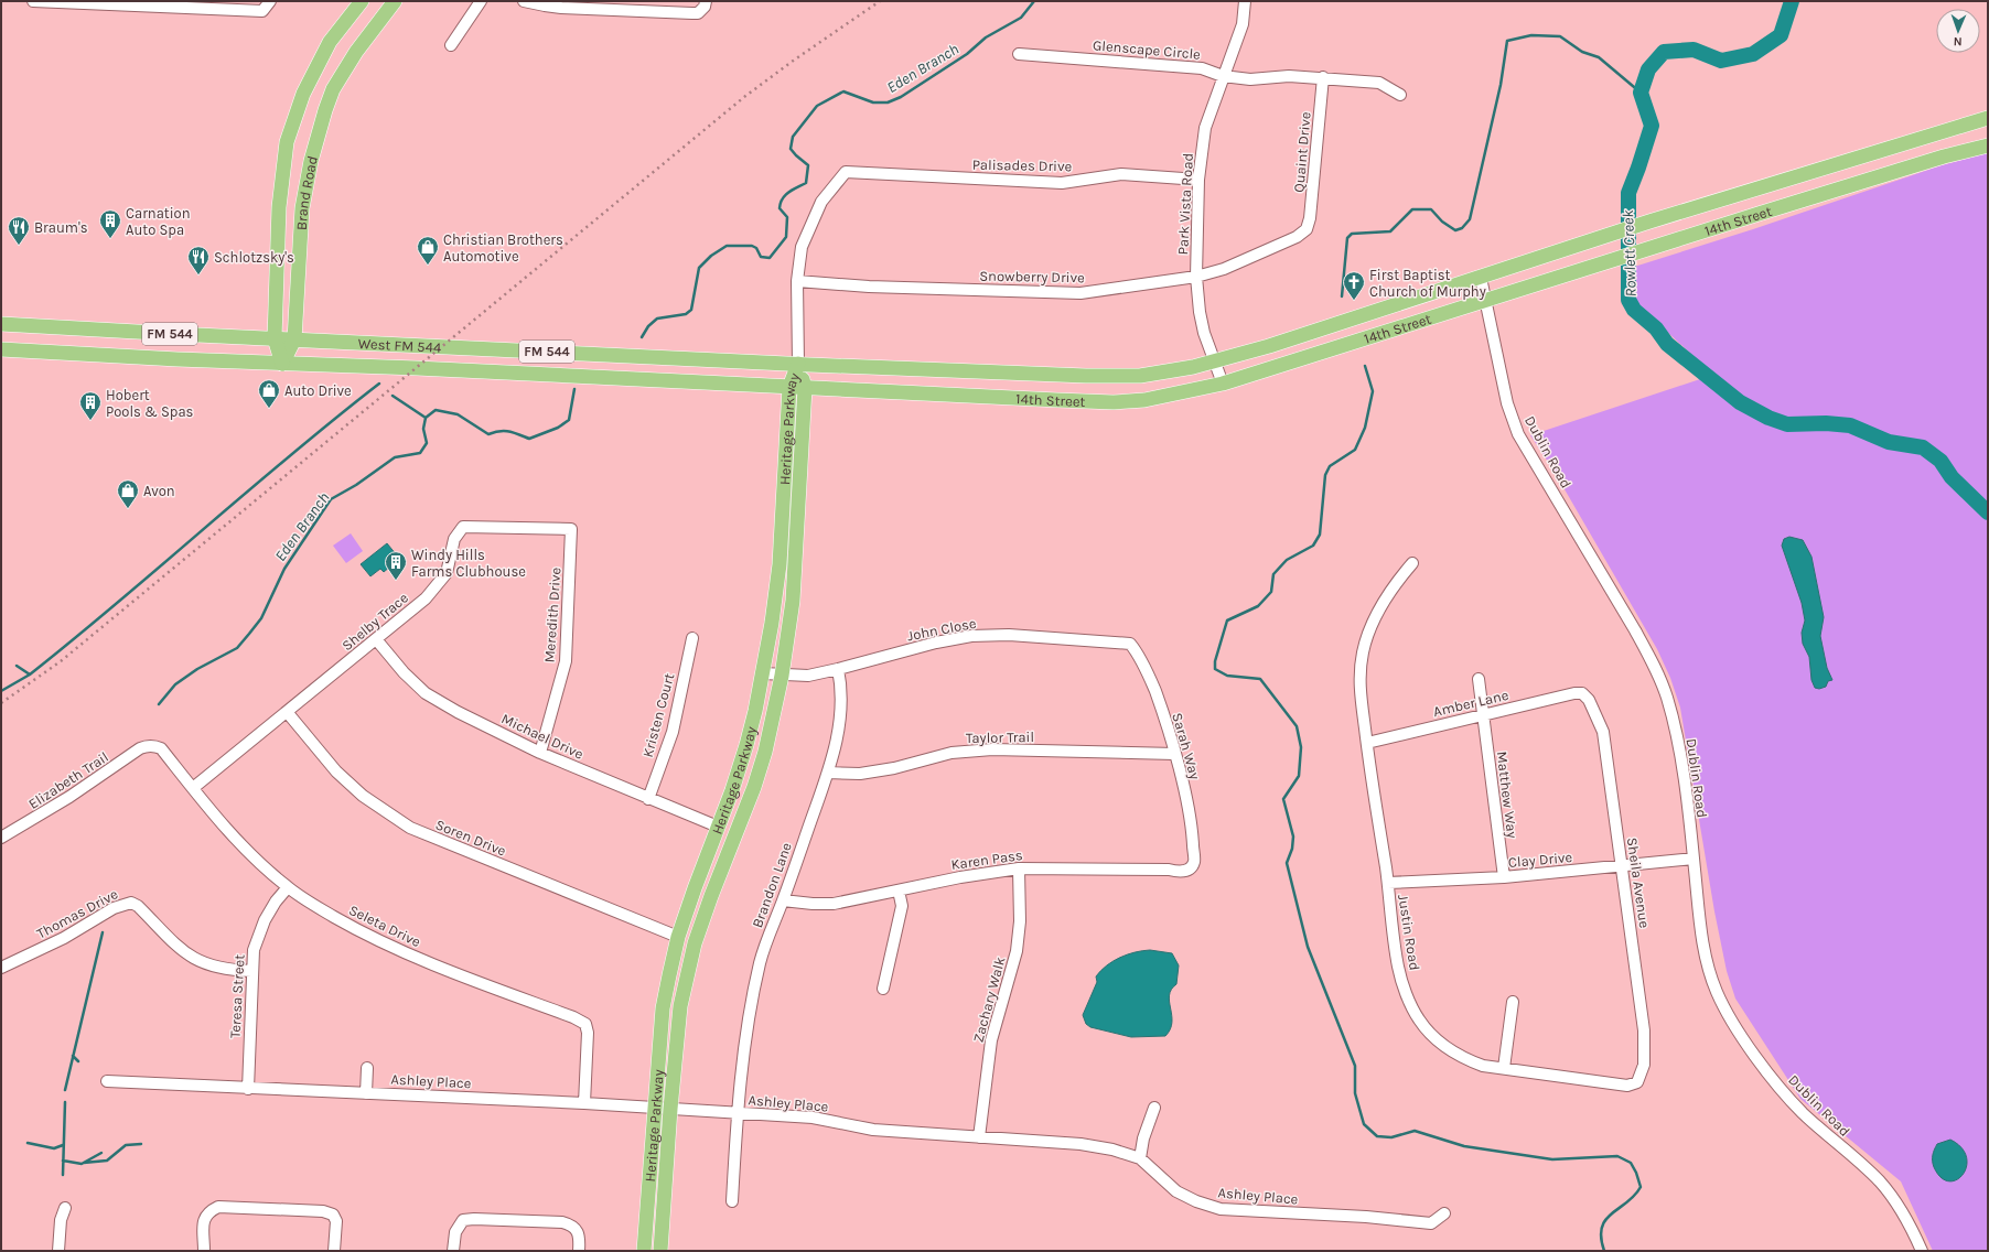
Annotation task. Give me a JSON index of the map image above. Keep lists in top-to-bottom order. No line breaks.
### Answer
{"streets":{"main road":["Brand Road","14th Street","FM 544","West FM 544","Heritage Parkway"],"street":["Glenscape Circle","Quaint Drive","Palisades Drive","Park Vista Road","Snowberry Drive","Dublin Road","Meredith Drive","Shelby Trace","John Close","Amber Lane","Kristen Court","Michael Drive","Taylor Trail","Sarah Way","Elizabeth Trail","Matthew Way","Soren Drive","Karen Pass","Clay Drive","Sheila Avenue","Brandon Lane","Thomas Drive","Seleta Drive","Justin Road","Teresa Street","Zachary Walk","Ashley Place"]},"crossings":[["Glenscape Circle","Quaint Drive"],["Glenscape Circle","Park Vista Road"],["Quaint Drive","Snowberry Drive"],["Palisades Drive","Park Vista Road"],["Palisades Drive","Snowberry Drive"],["Brand Road","West FM 544"],["Park Vista Road","14th Street"],["Park Vista Road","Snowberry Drive"],["14th Street","West FM 544"],["14th Street","Heritage Parkway"],["14th Street","Dublin Road"],["West FM 544","Heritage Parkway"],["Heritage Parkway","John Close"],["Heritage Parkway","Michael Drive"],["Heritage Parkway","Soren Drive"],["Heritage Parkway","Ashley Place"],["Dublin Road","Clay Drive"],["Meredith Drive","Shelby Trace"],["Meredith Drive","Michael Drive"],["Shelby Trace","Michael Drive"],["Shelby Trace","Soren Drive"],["Shelby Trace","Seleta Drive"],["John Close","Sarah Way"],["John Close","Brandon Lane"],["Amber Lane","Matthew Way"],["Amber Lane","Sheila Avenue"],["Amber Lane","Justin Road"],["Kristen Court","Michael Drive"],["Taylor Trail","Sarah Way"],["Taylor Trail","Brandon Lane"],["Sarah Way","Karen Pass"],["Elizabeth Trail","Seleta Drive"],["Matthew Way","Clay Drive"],["Karen Pass","Brandon Lane"],["Karen Pass","Zachary Walk"],["Clay Drive","Sheila Avenue"],["Clay Drive","Justin Road"],["Sheila Avenue","Justin Road"],["Brandon Lane","Ashley Place"],["Thomas Drive","Teresa Street"],["Seleta Drive","Teresa Street"],["Seleta Drive","Ashley Place"],["Teresa Street","Ashley Place"],["Zachary Walk","Ashley Place"]],"water":["Eden Branch","Rowlett Creek"],"places":{"building":["Carnation Auto Spa","Hobert Pools & Spas","Windy Hills Farms Clubhouse"],"restaurant":["Braum's","Schlotzsky's"],"shop":["Christian Brothers Automotive","Auto Drive","Avon"],"church":["First Baptist Church of Murphy"]},"north":"bottom"}
